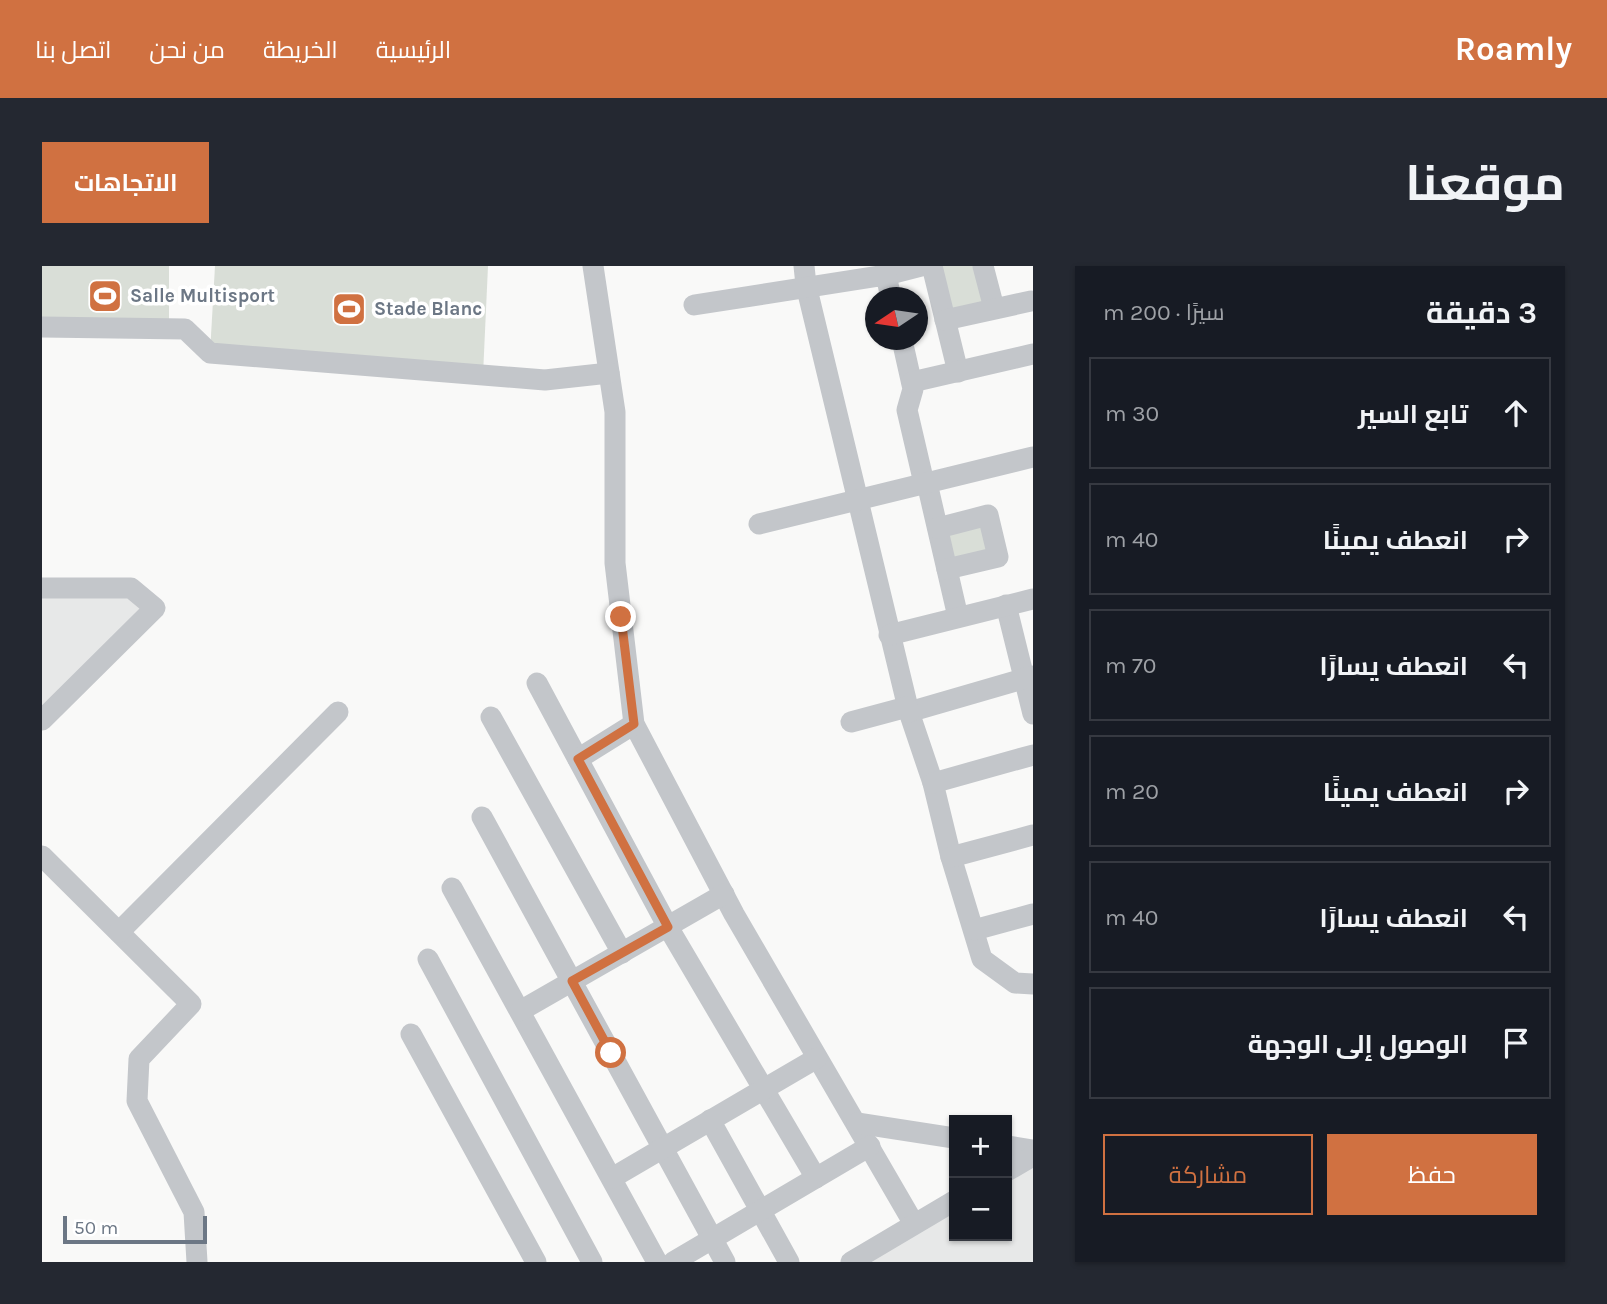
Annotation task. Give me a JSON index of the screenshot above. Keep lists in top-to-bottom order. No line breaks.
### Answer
{"places":{"sports":["Salle Multisport","Stade Blanc"]},"scale_bar":"50 m","north":"left","page":{"header":"Roamly","nav":["الرئيسية","الخريطة","من نحن","اتصل بنا"],"title":"موقعنا","buttons":["الاتجاهات",["حفظ","مشاركة"]],"heading":["3 دقيقة","سيرًا · 200 m"],"list":[["تابع السير","30 m"],["انعطف يمينًا","40 m"],["انعطف يسارًا","70 m"],["انعطف يمينًا","20 m"],["انعطف يسارًا","40 m"],"الوصول إلى الوجهة"],"map_buttons":["+","−"],"scale":"50 m"}}
